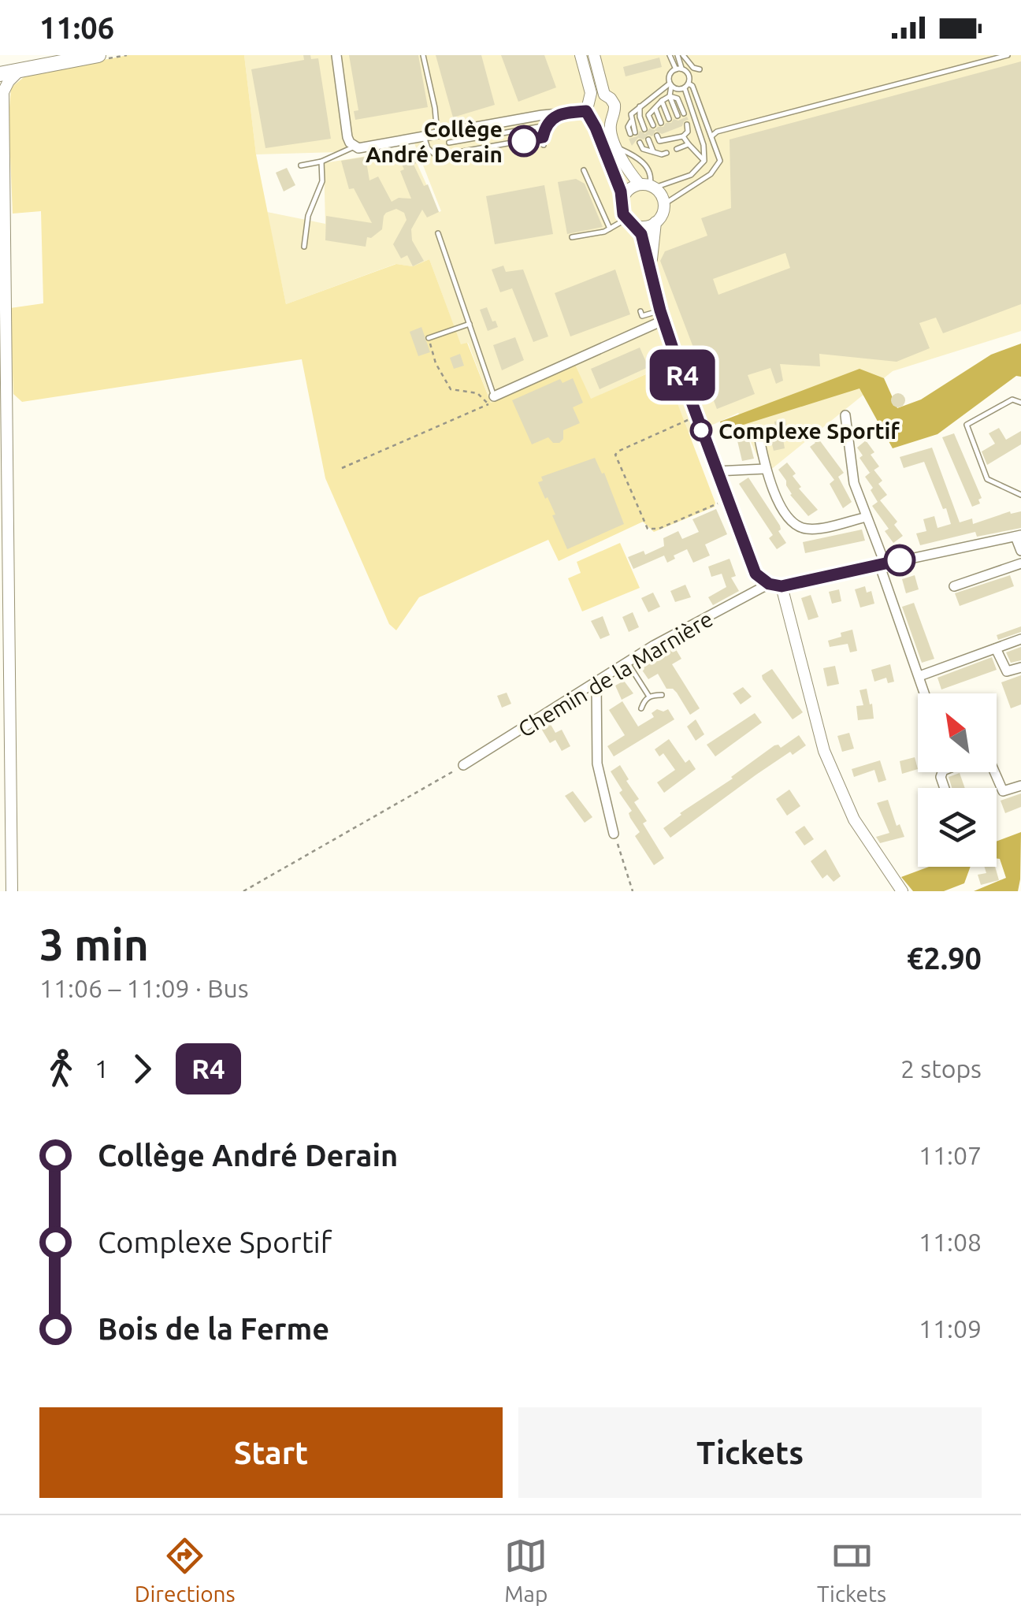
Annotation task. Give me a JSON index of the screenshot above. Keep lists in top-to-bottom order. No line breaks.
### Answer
{"streets":{"street":["Chemin de la Marnière"]},"places":["Collège André Derain","Complexe Sportif"],"lines":["bus line R4"],"north":"top left","page":{"status":"11:06","on_map":"R4","heading":["3 min","11:06 – 11:09 · Bus","€2.90"],"legs":["1","R4","2 stops"],"list":[{"name":"Collège André Derain","value":"11:07"},{"name":"Complexe Sportif","value":"11:08"},{"name":"Bois de la Ferme","value":"11:09"}],"buttons":["Start","Tickets"],"tabs":["Directions","Map","Tickets"]}}
